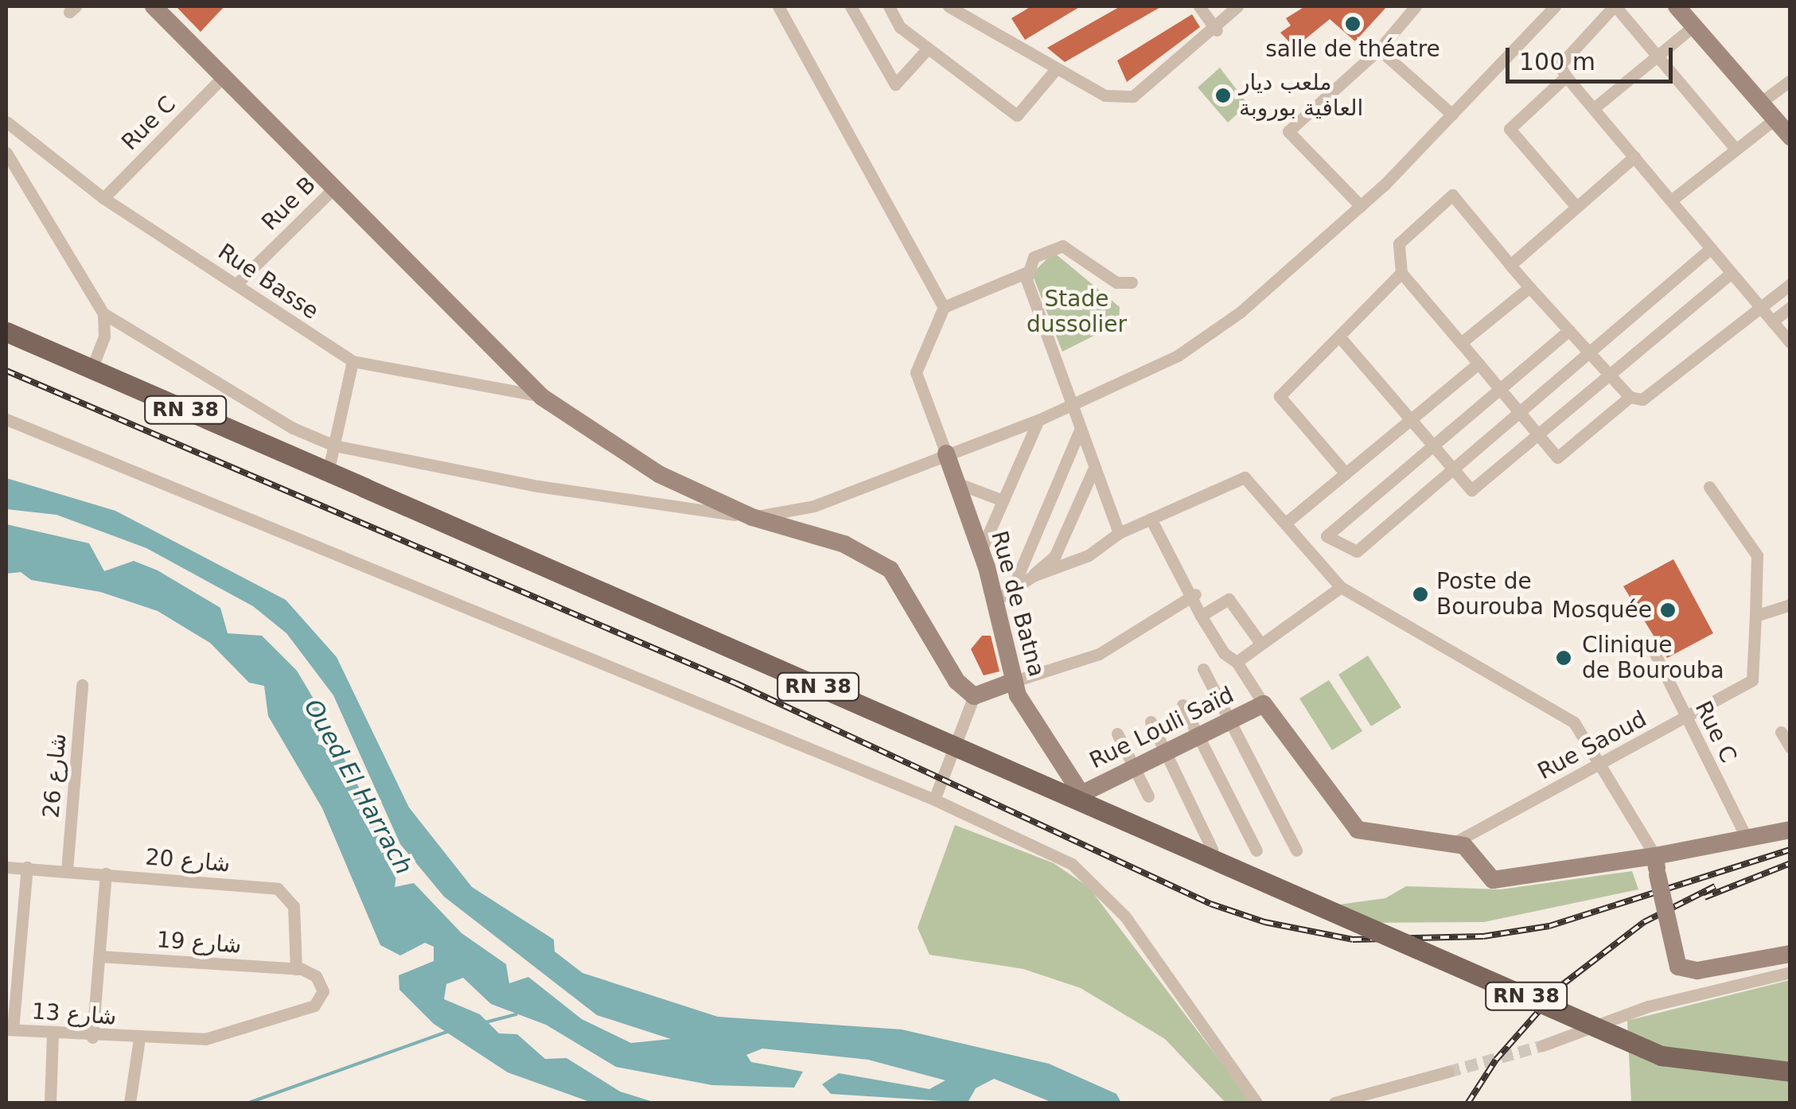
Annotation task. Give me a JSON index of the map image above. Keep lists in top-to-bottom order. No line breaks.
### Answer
{"streets":{"main road":["RN 38"],"street":["Rue C","Rue B","Rue Basse","Rue de Batna","Rue Louli Saïd","Rue Saoud","شارع 26","شارع 20","شارع 19","شارع 13"]},"crossings":[["Rue C","Rue Basse"],["Rue C","Rue Saoud"],["Rue B","Rue Basse"],["Rue de Batna","Rue Louli Saïd"],["شارع 26","شارع 20"],["شارع 20","شارع 19"],["شارع 20","شارع 13"],["شارع 19","شارع 13"]],"water":["Oued El Harrach"],"parks":["Stade dussolier"],"places":["salle de théatre","ملعب ديار العافية بوروبة","Poste de Bourouba","Mosquée","Clinique de Bourouba"],"scale_bar":"100 m"}
